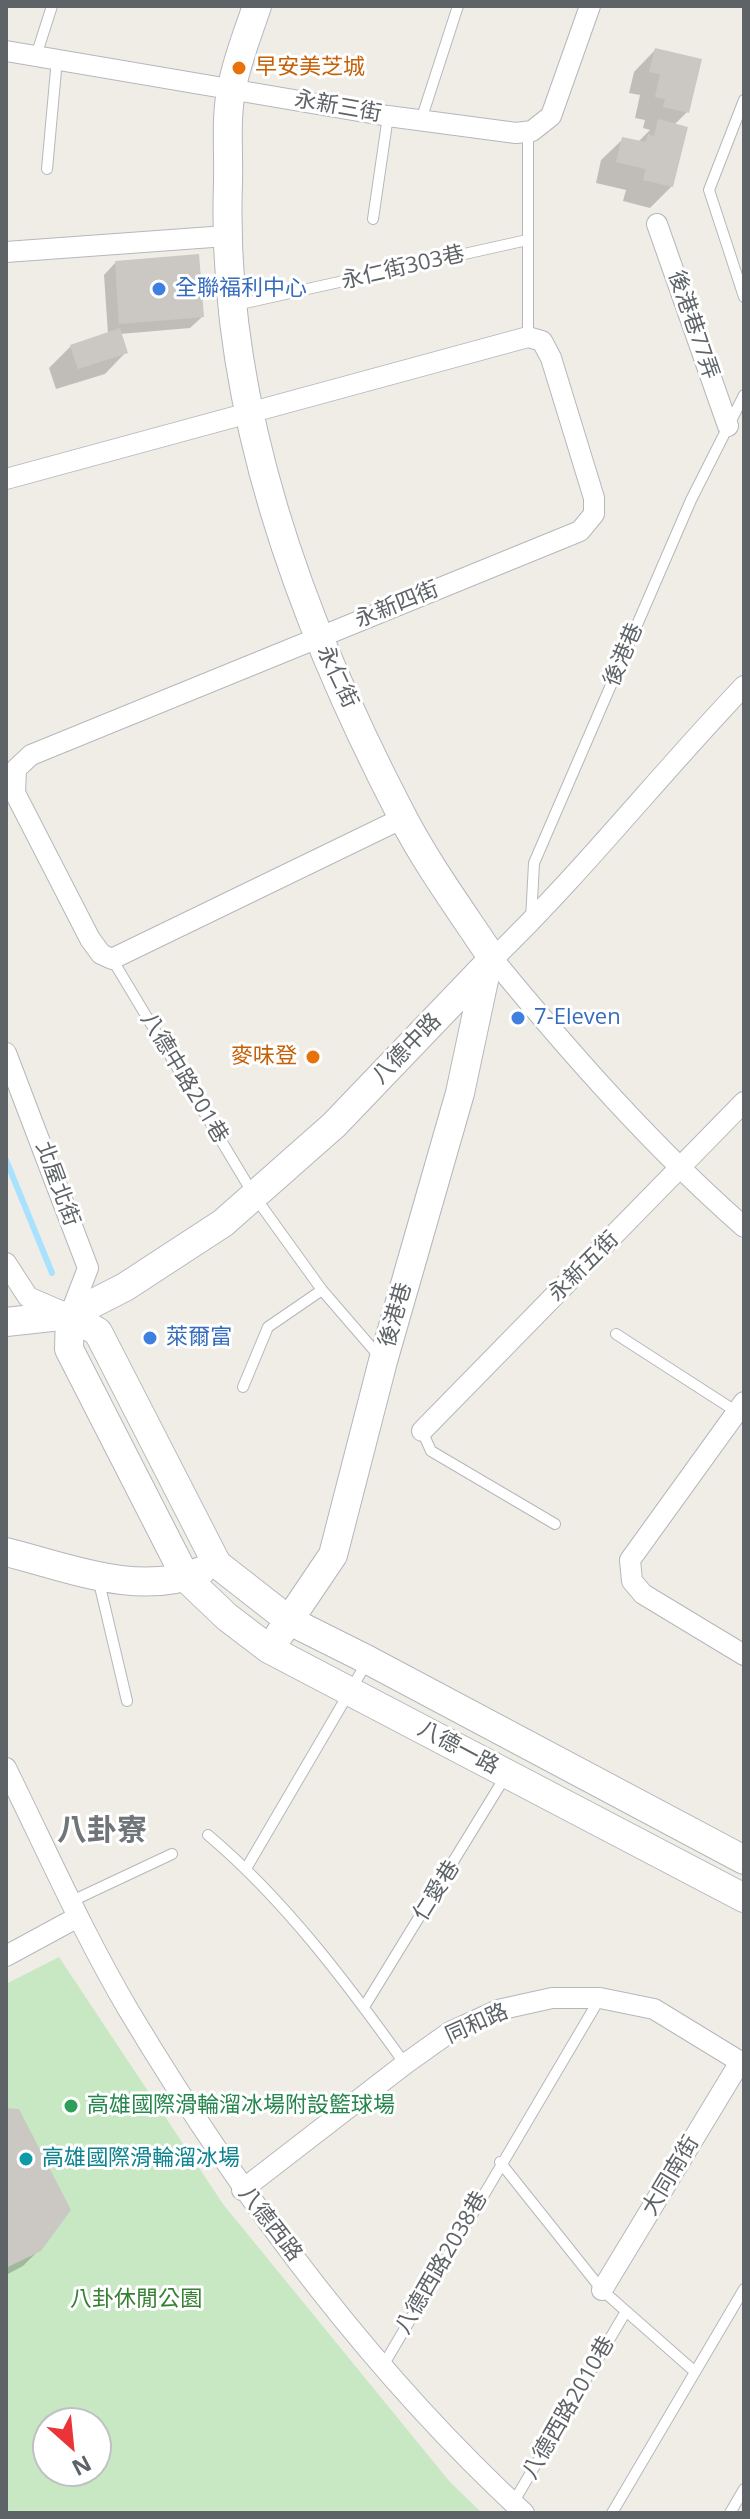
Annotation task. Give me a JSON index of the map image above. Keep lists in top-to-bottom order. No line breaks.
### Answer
{"streets":{"street":["永新三街","後港巷77弄","永新四街","後港巷","永仁街","八德中路","北屋北街","永新五街","八德一路","同和路","大同南街","八德西路"],"lane":["永仁街303巷","八德中路201巷","仁愛巷","八德西路2038巷","八德西路2010巷"]},"crossings":[["永新三街","永仁街"],["永仁街303巷","永仁街"],["後港巷77弄","後港巷"],["永新四街","永仁街"],["永新四街","八德中路201巷"],["後港巷","永仁街"],["後港巷","八德中路"],["後港巷","八德中路201巷"],["後港巷","八德一路"],["永仁街","八德中路"],["永仁街","永新五街"],["八德中路","八德中路201巷"],["八德中路","北屋北街"],["八德中路","八德一路"],["北屋北街","八德一路"],["八德一路","仁愛巷"],["同和路","大同南街"],["同和路","八德西路"],["同和路","八德西路2038巷"],["八德西路","八德西路2038巷"],["八德西路","八德西路2010巷"]],"districts":["八卦寮"],"parks":["八卦休閒公園"],"places":["早安美芝城","全聯福利中心","7-Eleven","麥味登","萊爾富","高雄國際滑輪溜冰場附設籃球場","高雄國際滑輪溜冰場"],"north":"bottom right"}
